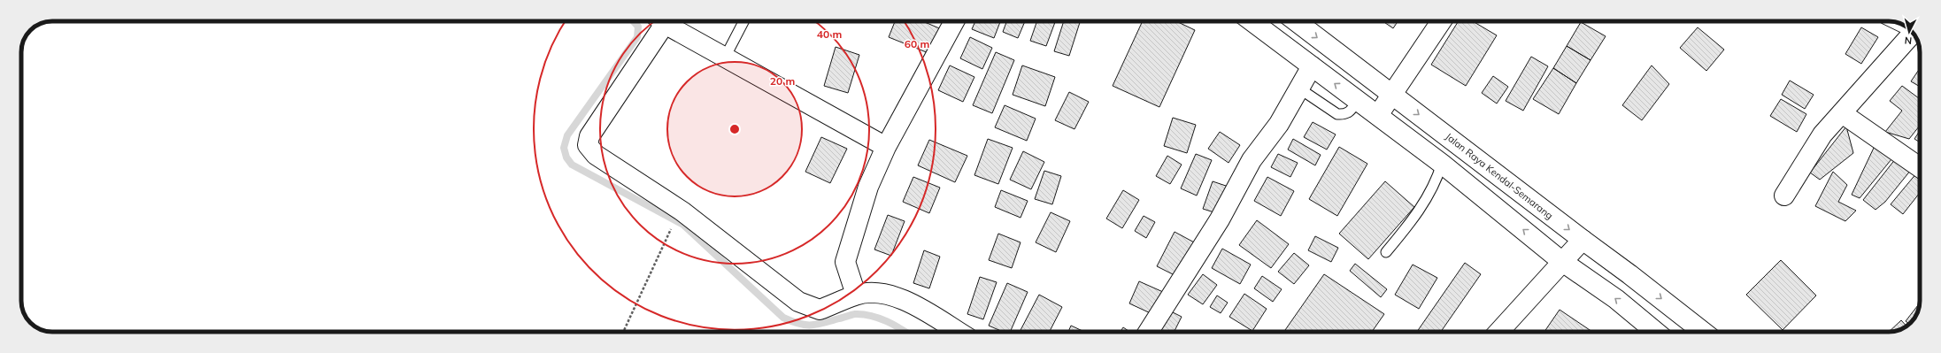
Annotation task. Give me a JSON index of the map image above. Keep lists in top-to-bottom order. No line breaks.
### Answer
{"streets":{"main road":["Jalan Raya Kendal-Semarang"]},"north":"bottom","rings":["40 m","60 m","20 m"]}
